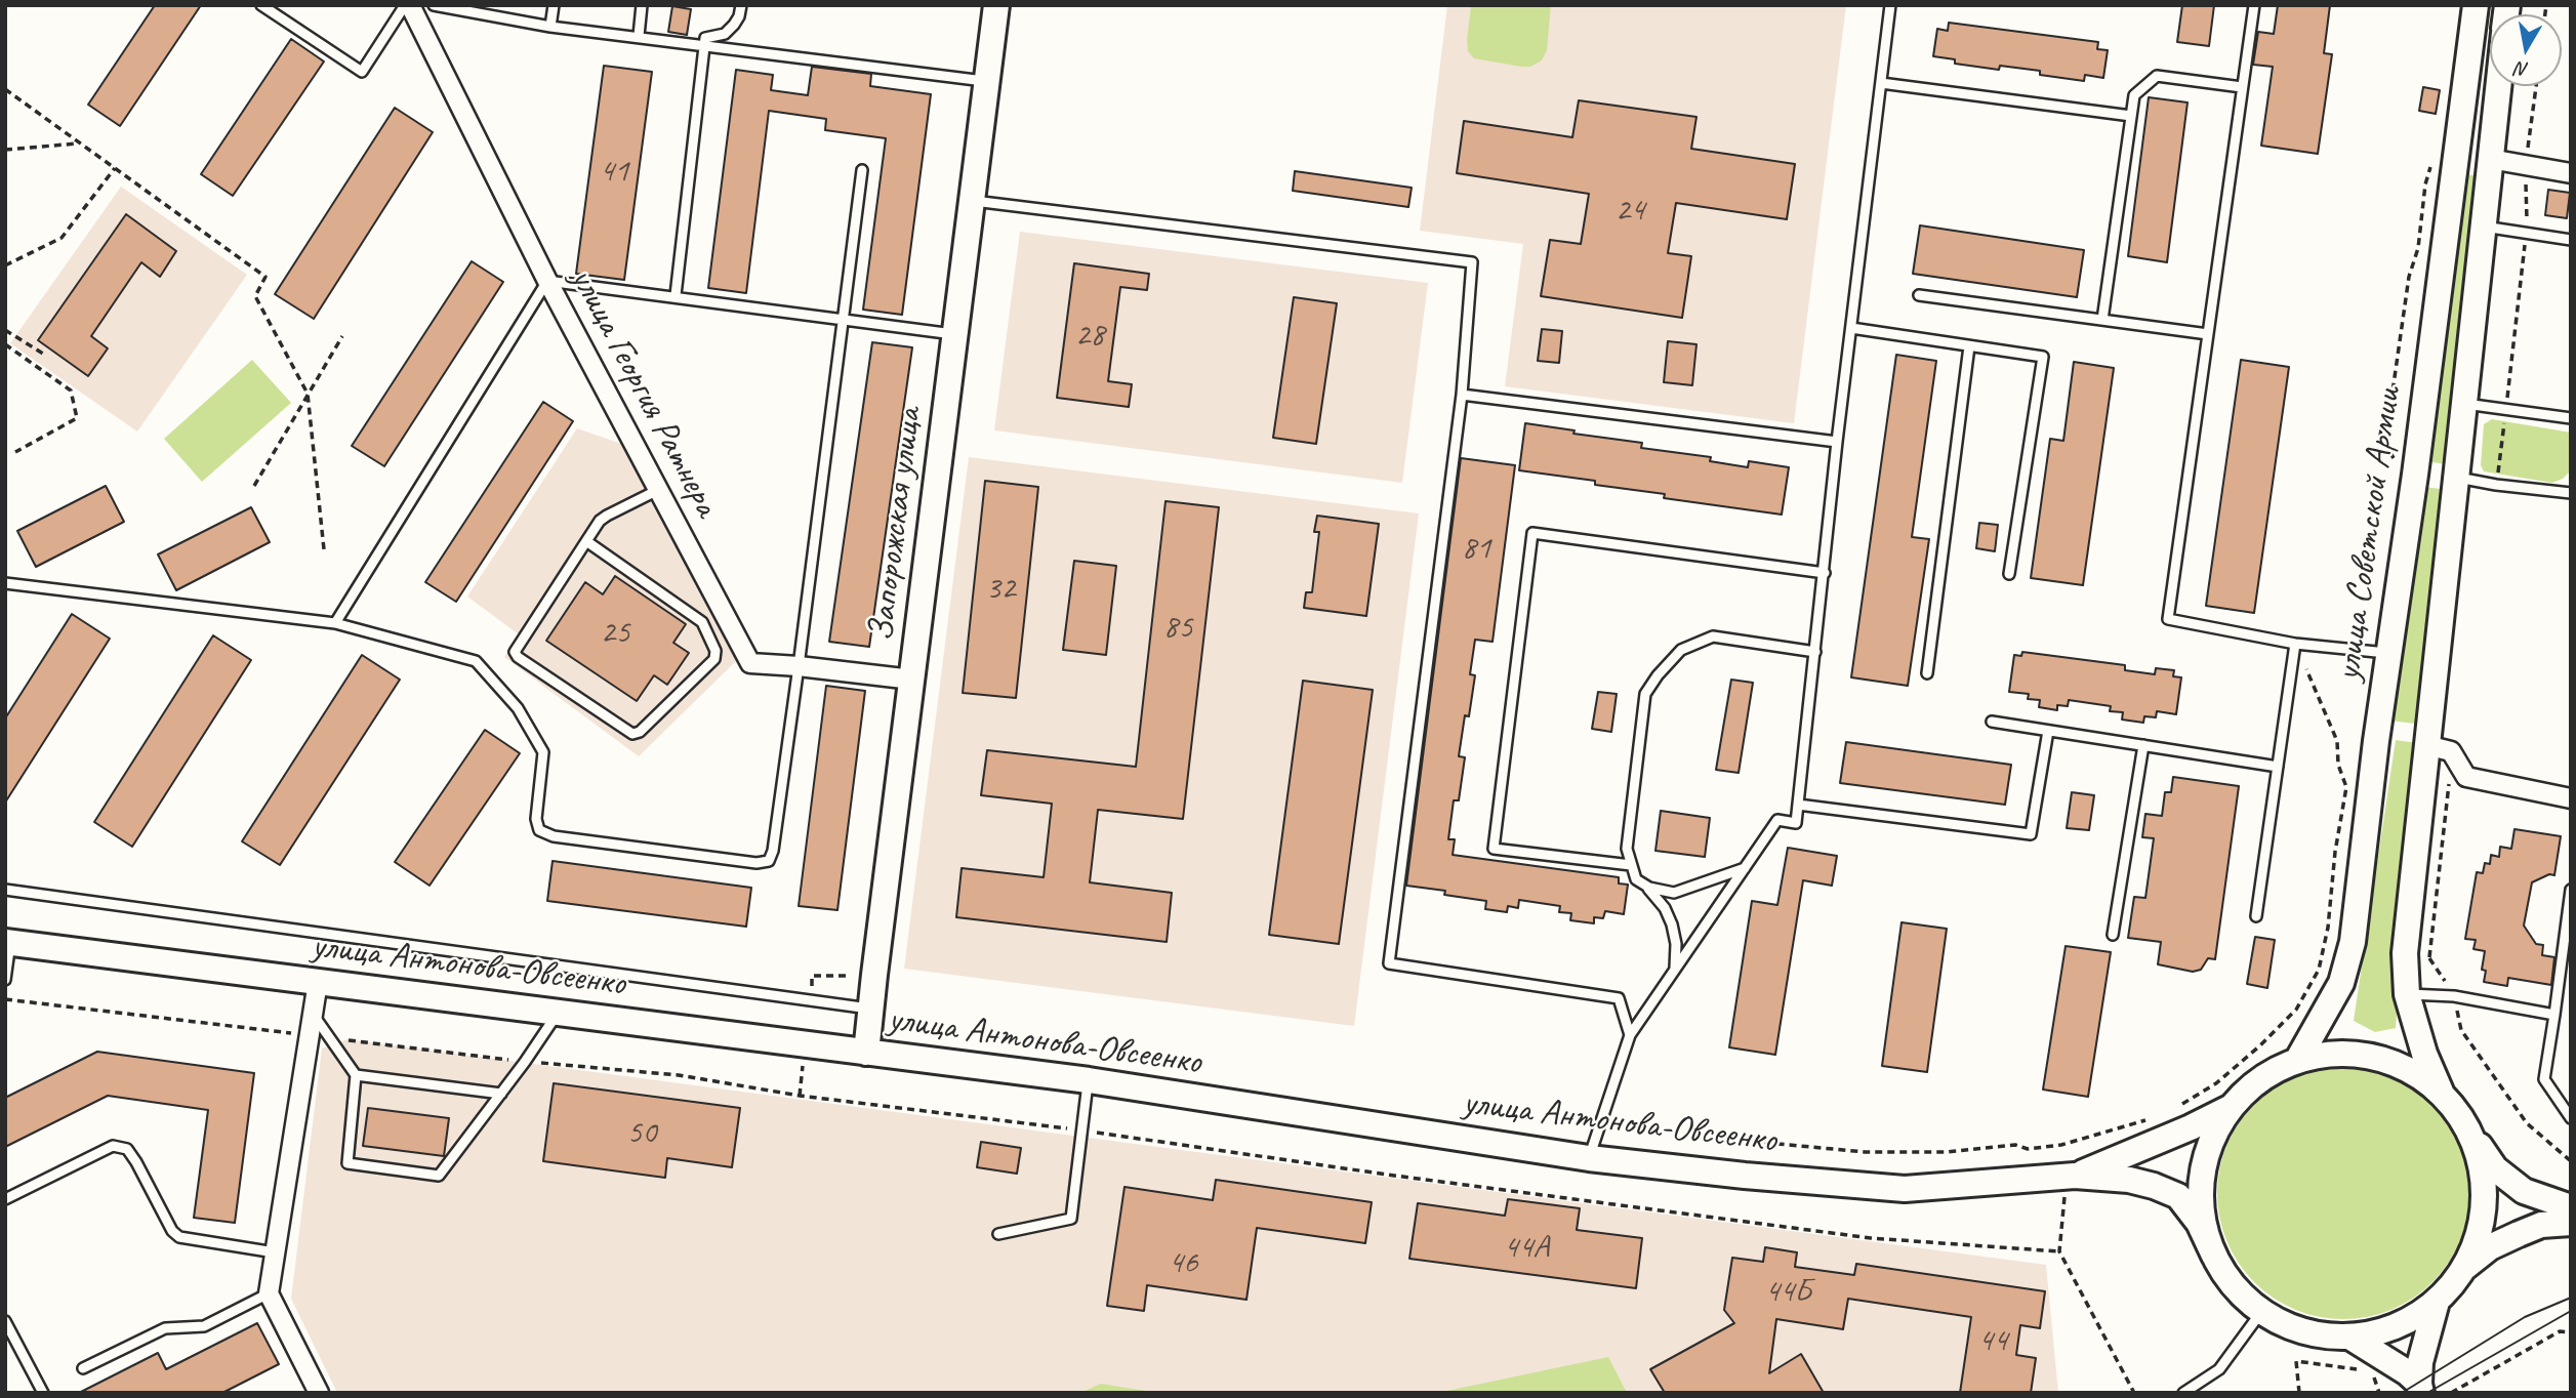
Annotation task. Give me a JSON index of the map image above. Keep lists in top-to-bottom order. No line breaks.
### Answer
{"streets":{"main road":["Запорожская улица","улица Советской Армии","улица Антонова-Овсеенко"],"street":["улица Георгия Ратнера"]},"crossings":[["улица Георгия Ратнера","Запорожская улица"],["Запорожская улица","улица Антонова-Овсеенко"]],"house_numbers":["41","24","28","81","32","85","25","50","44А","46","44Б","44"],"north":"bottom"}
